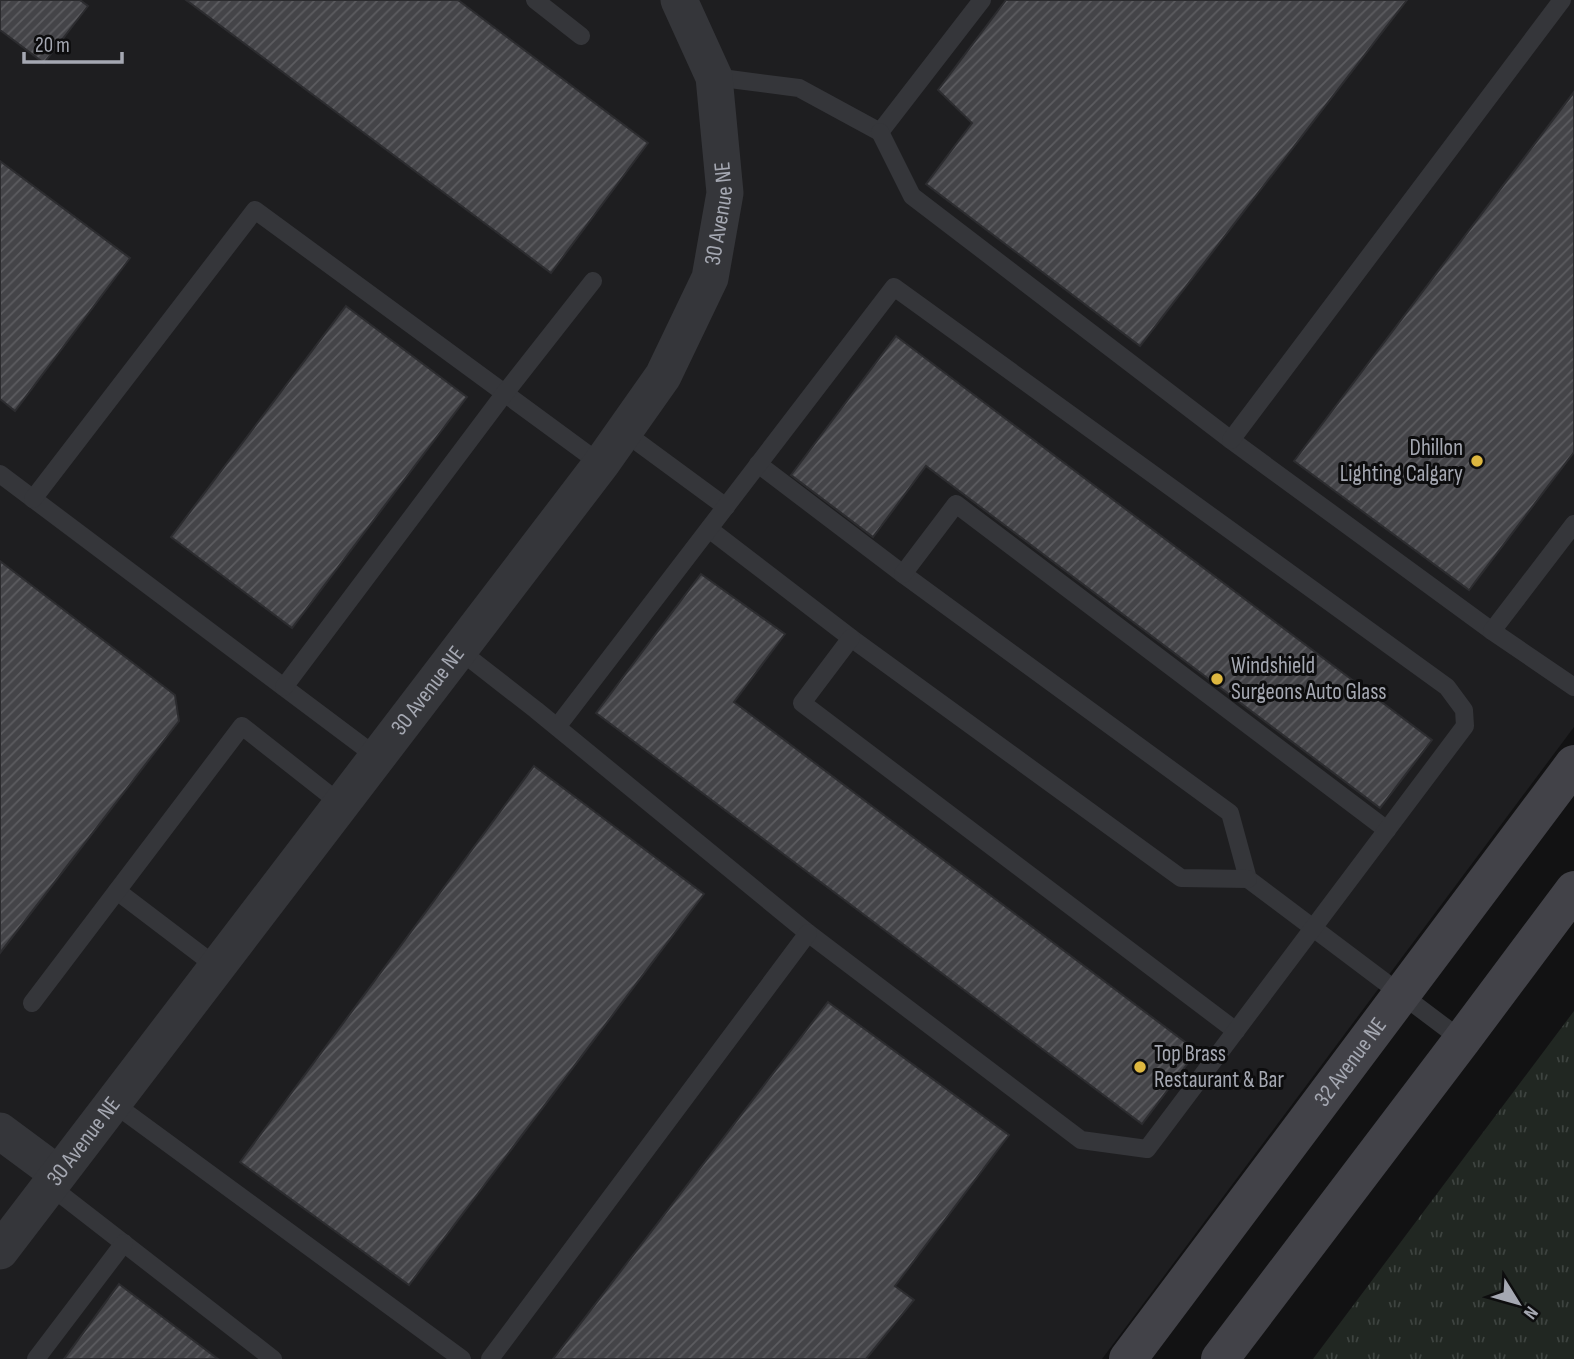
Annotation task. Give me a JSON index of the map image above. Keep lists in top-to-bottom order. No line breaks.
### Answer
{"streets":{"main road":["32 Avenue NE"],"street":["30 Avenue NE"]},"places":["Dhillon Lighting Calgary","Windshield Surgeons Auto Glass","Top Brass Restaurant & Bar"],"scale_bar":"20 m","north":"bottom right"}
